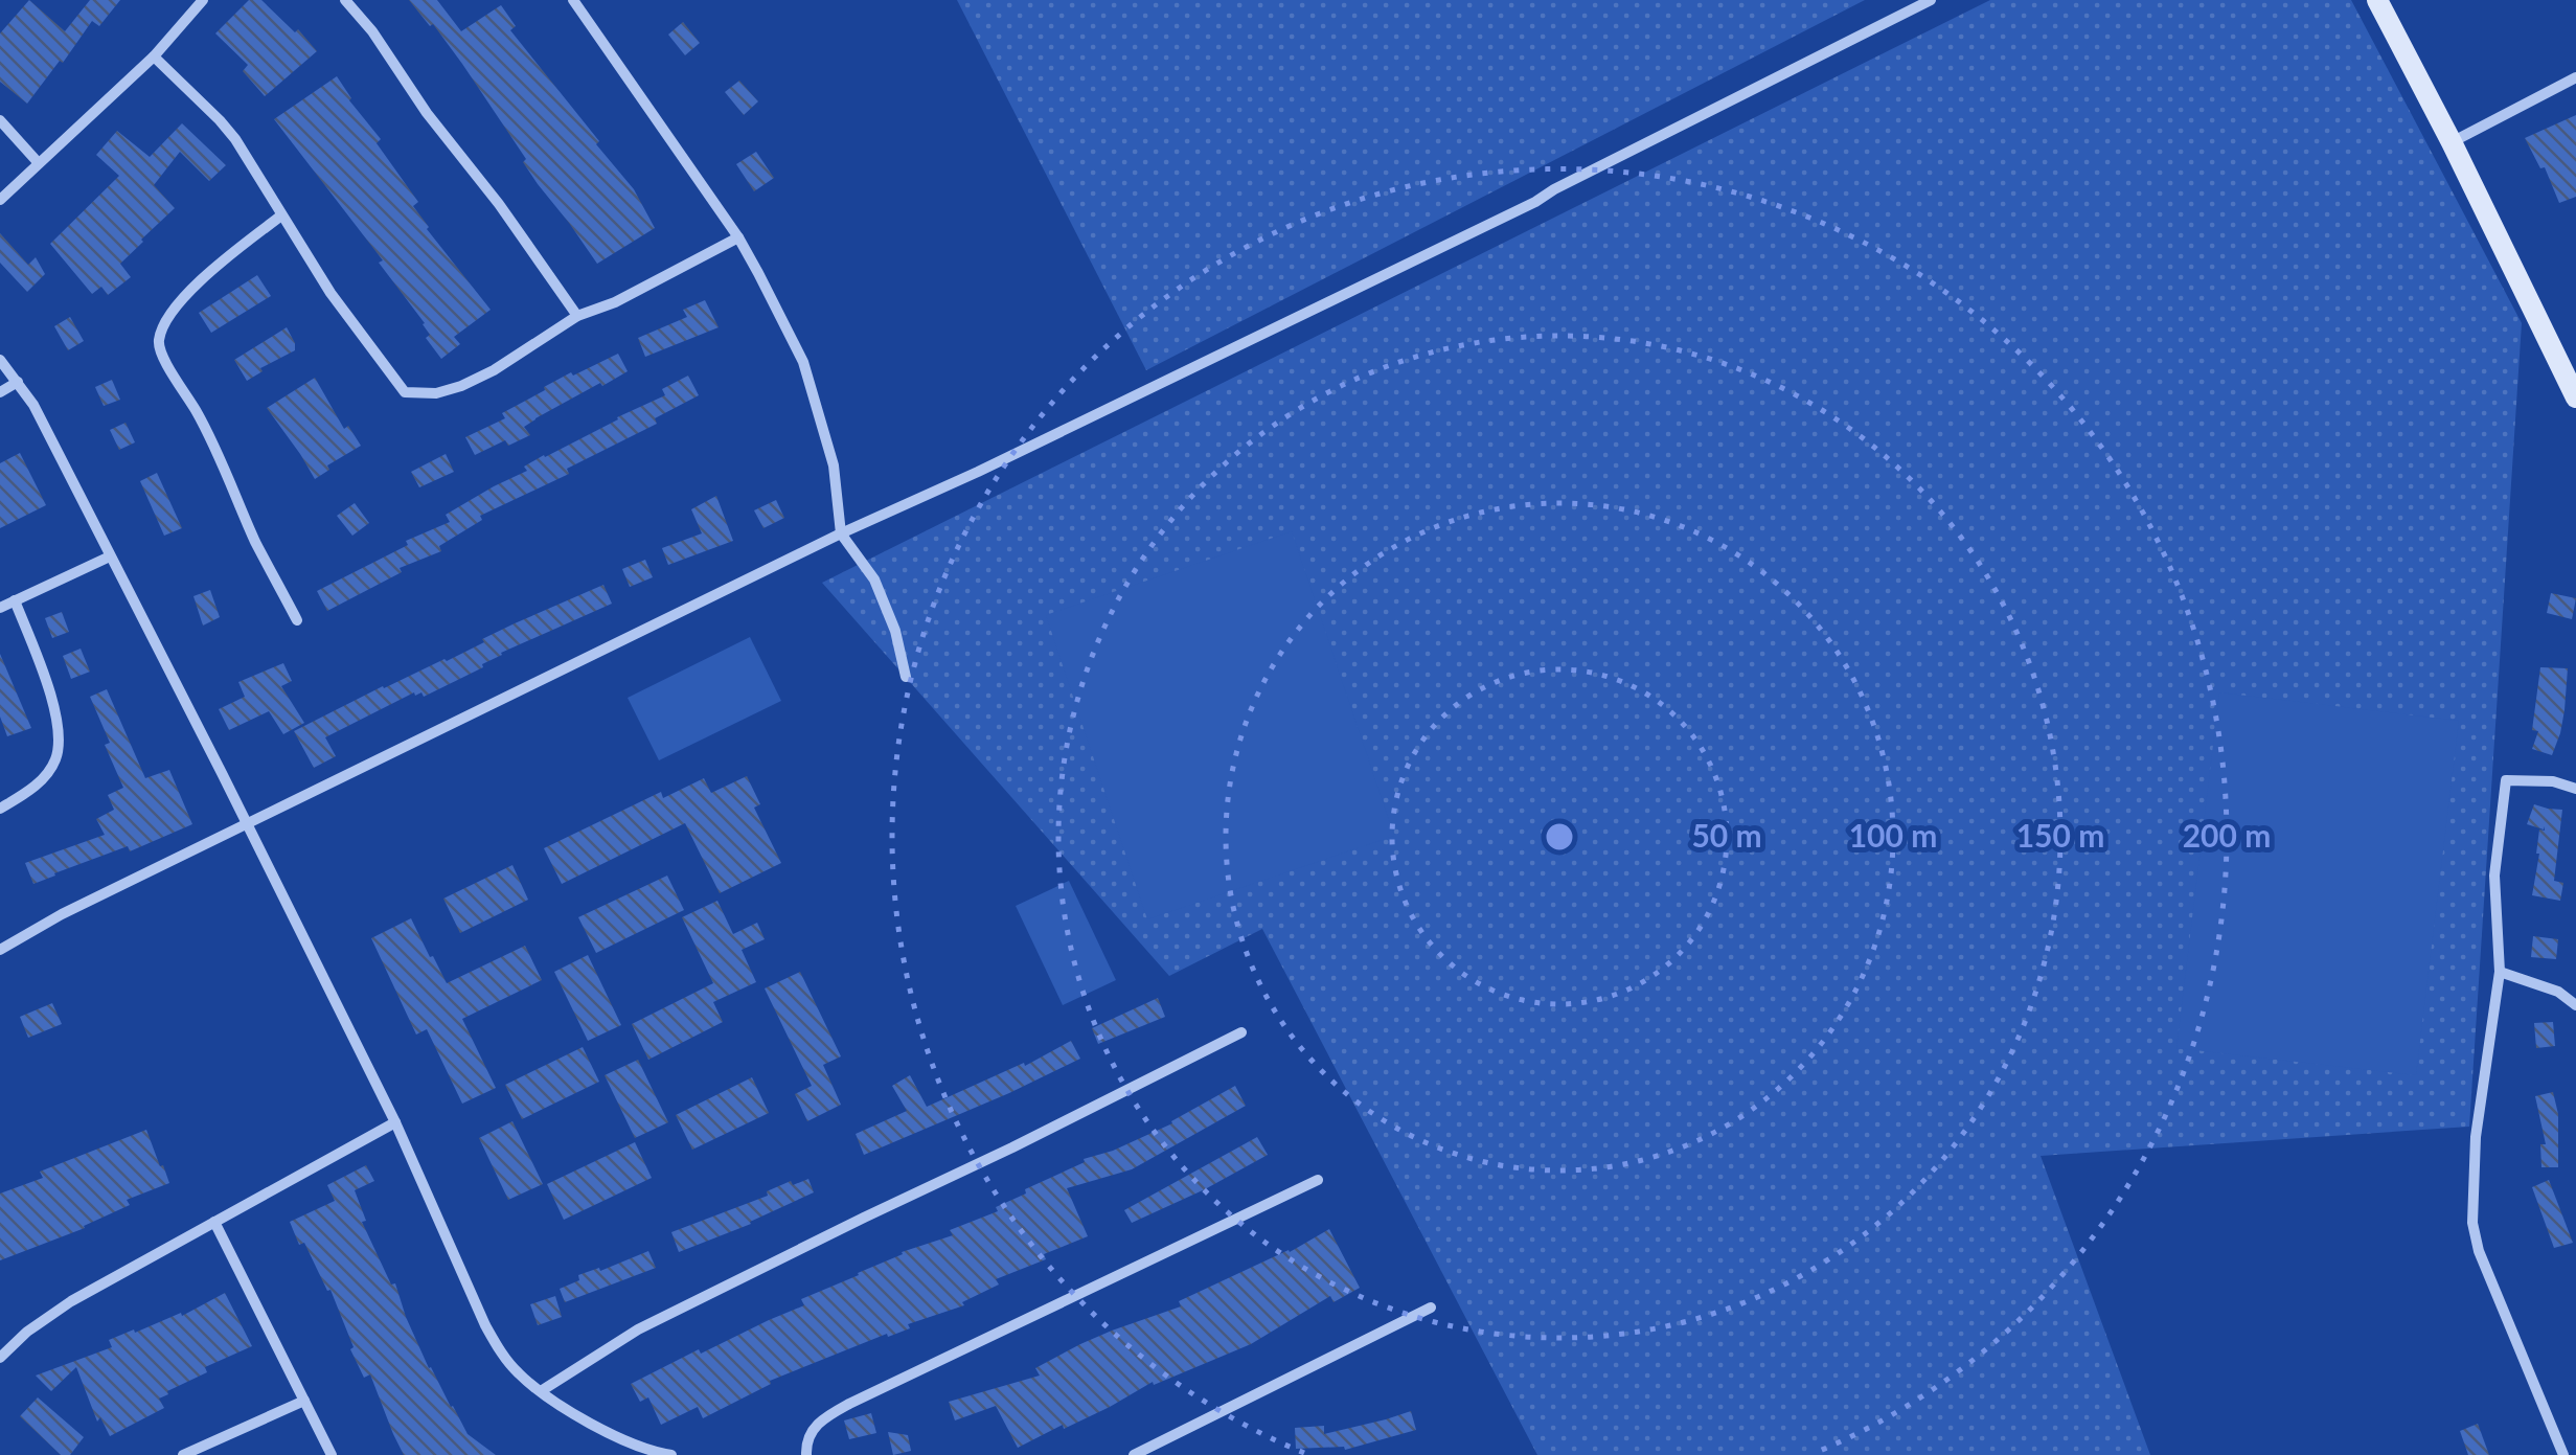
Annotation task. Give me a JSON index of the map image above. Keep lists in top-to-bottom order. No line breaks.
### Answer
{"rings":["50 m","100 m","150 m","200 m"]}
